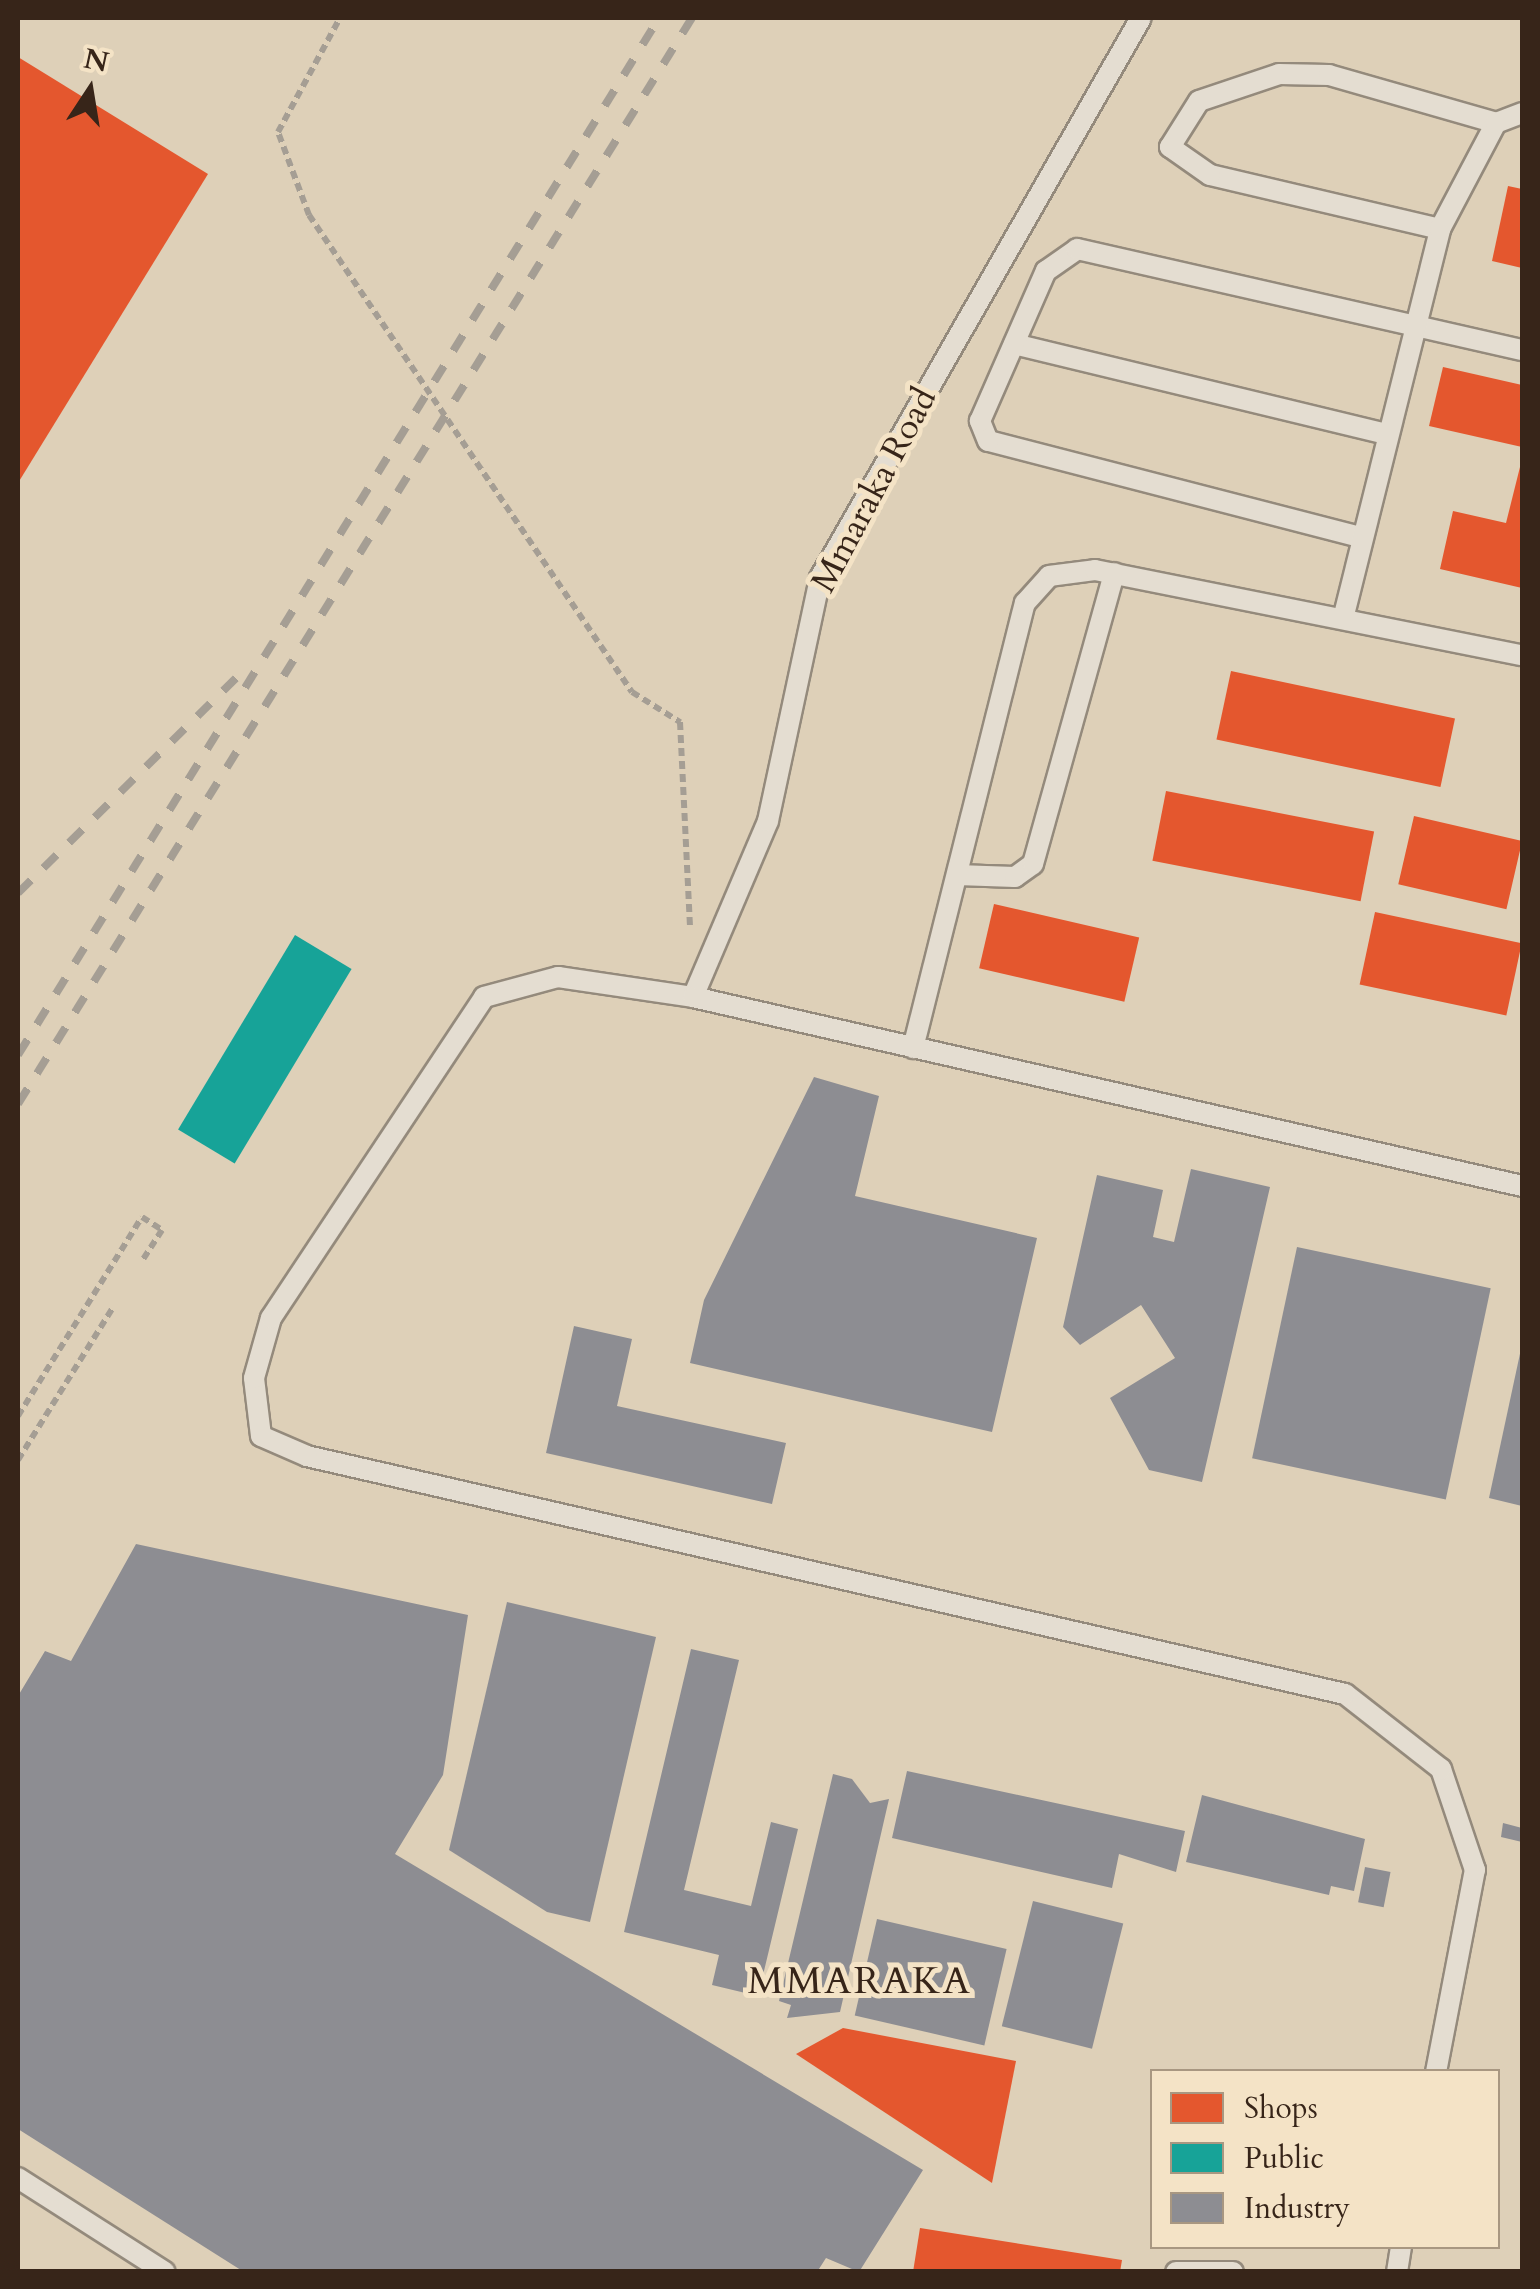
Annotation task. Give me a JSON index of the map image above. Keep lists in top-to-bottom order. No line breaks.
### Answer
{"streets":{"lane":["Mmaraka Road"]},"districts":["MMARAKA"],"legend":["Shops","Public","Industry"],"north":"top"}
